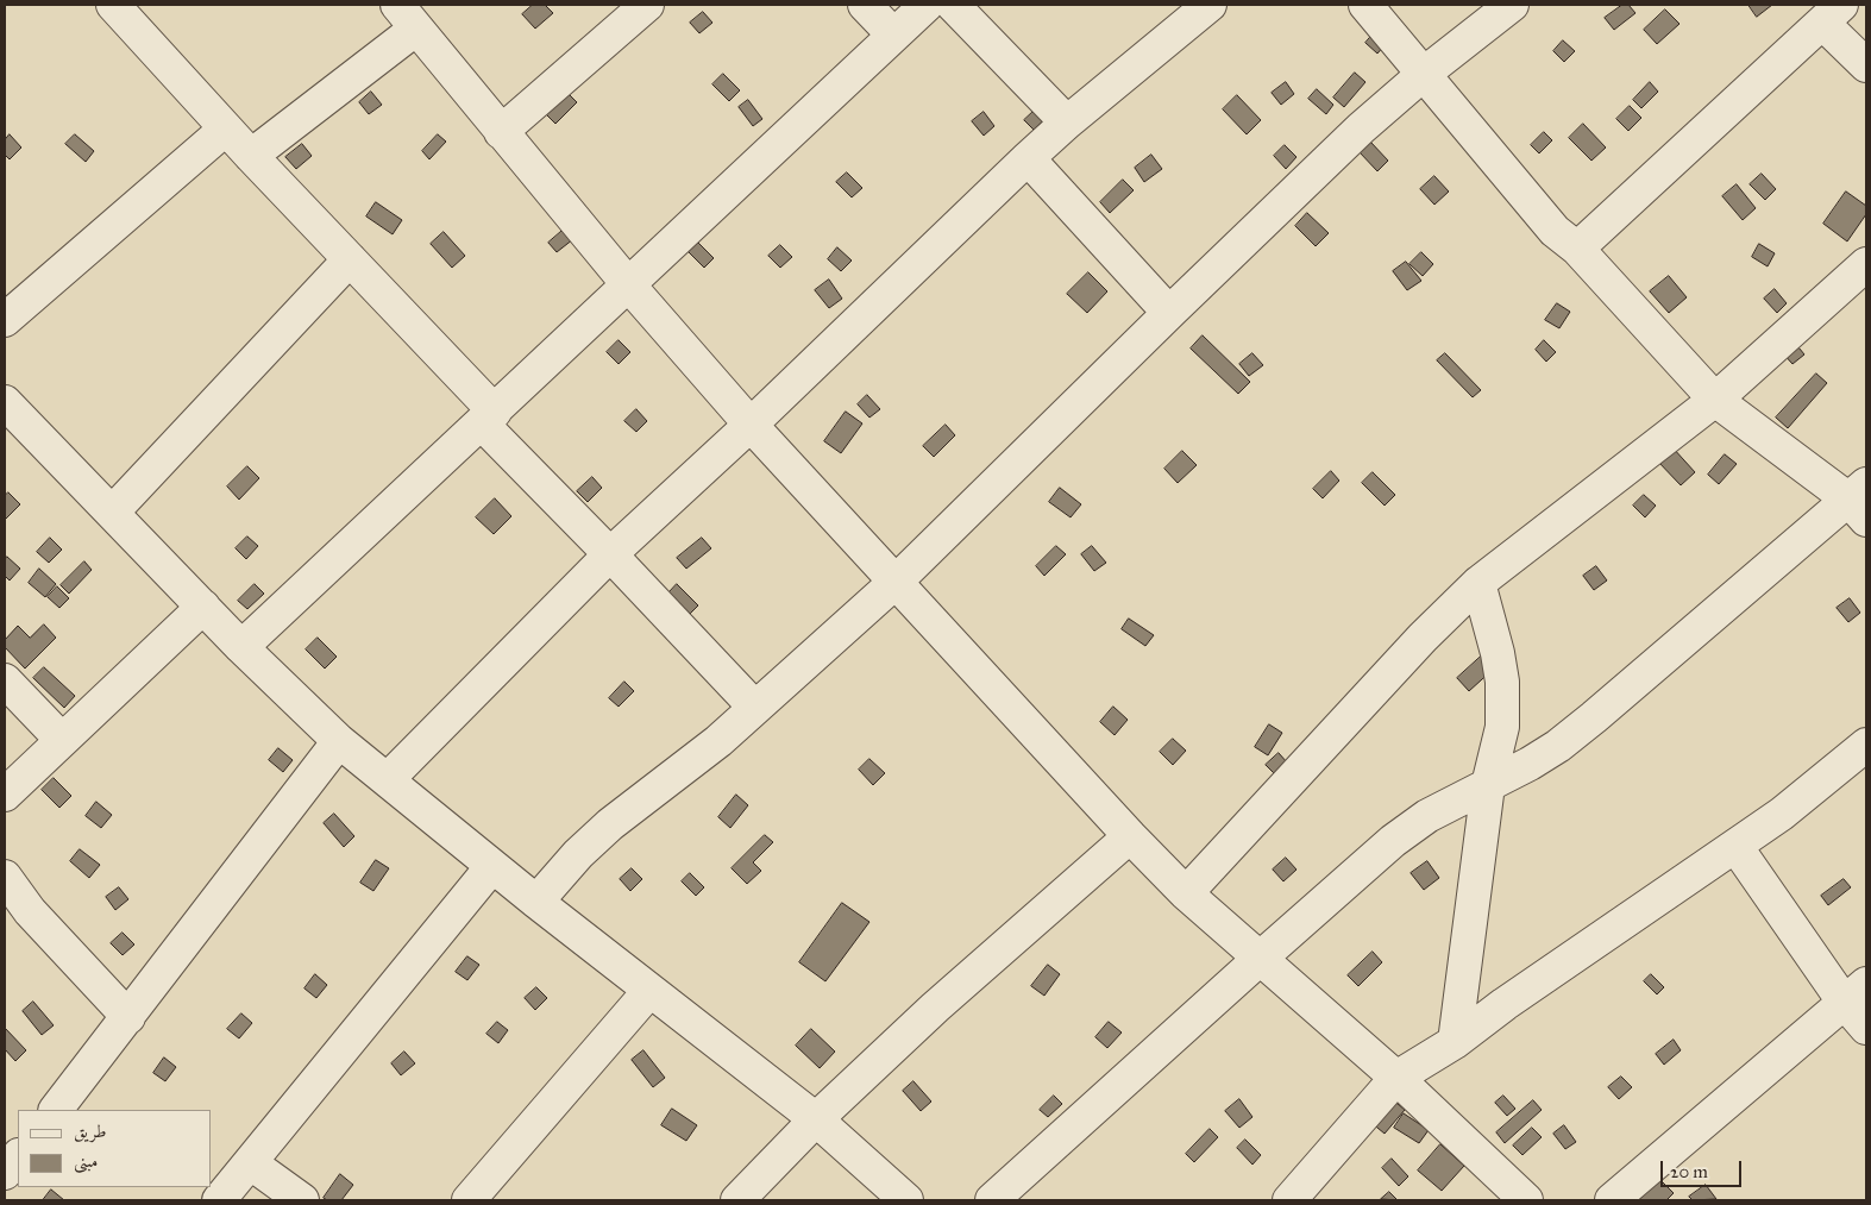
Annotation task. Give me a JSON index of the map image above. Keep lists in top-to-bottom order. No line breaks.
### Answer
{"legend":["طريق","مبنى"],"scale_bar":"20 m"}
